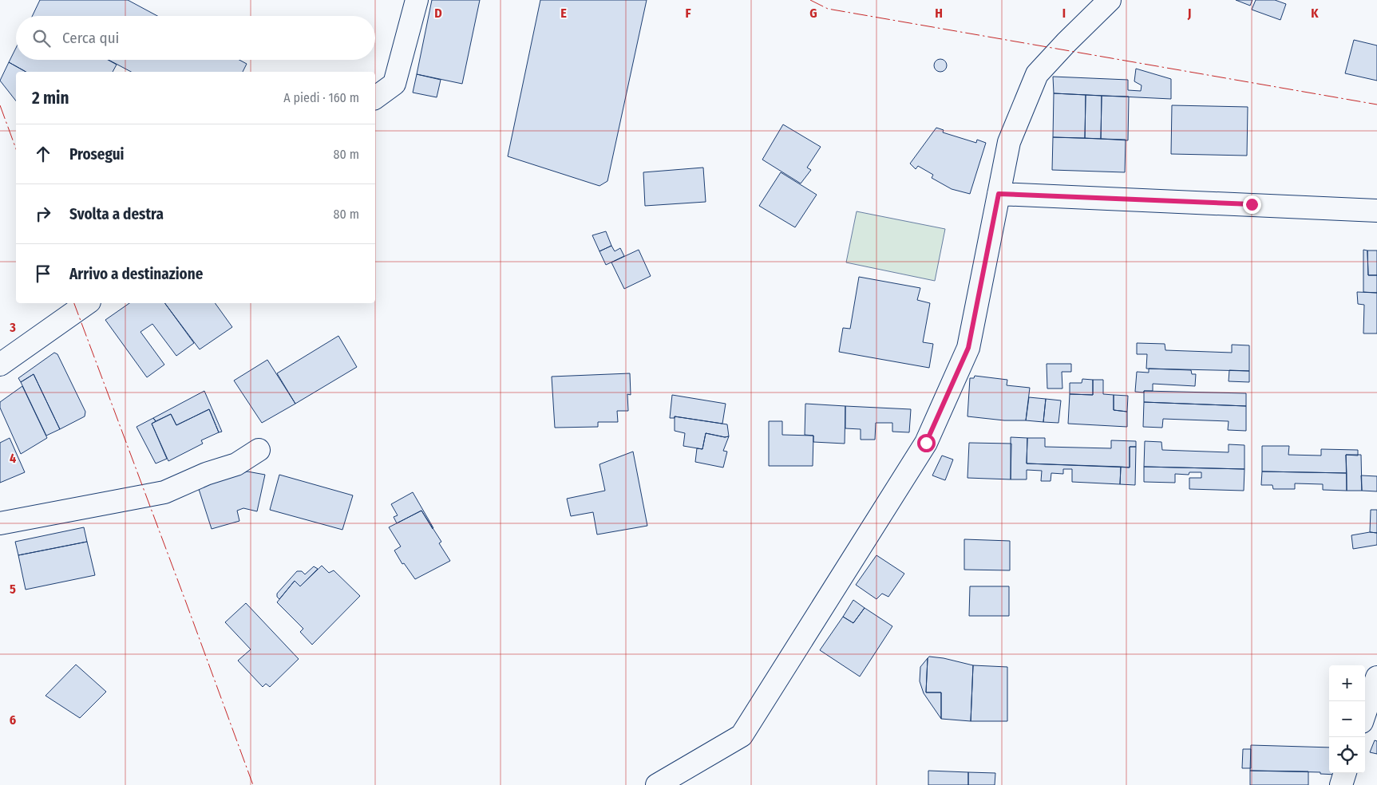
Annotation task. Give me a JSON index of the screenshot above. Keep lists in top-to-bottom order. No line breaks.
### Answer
{"page":{"search":"Cerca qui","heading":["2 min","A piedi · 160 m"],"list":[["Prosegui","80 m"],["Svolta a destra","80 m"],"Arrivo a destinazione"],"map_buttons":["+","−"]},"grid":{"columns":["D","E","F","G","H","I","J","K"],"rows":["3","4","5","6"]}}
